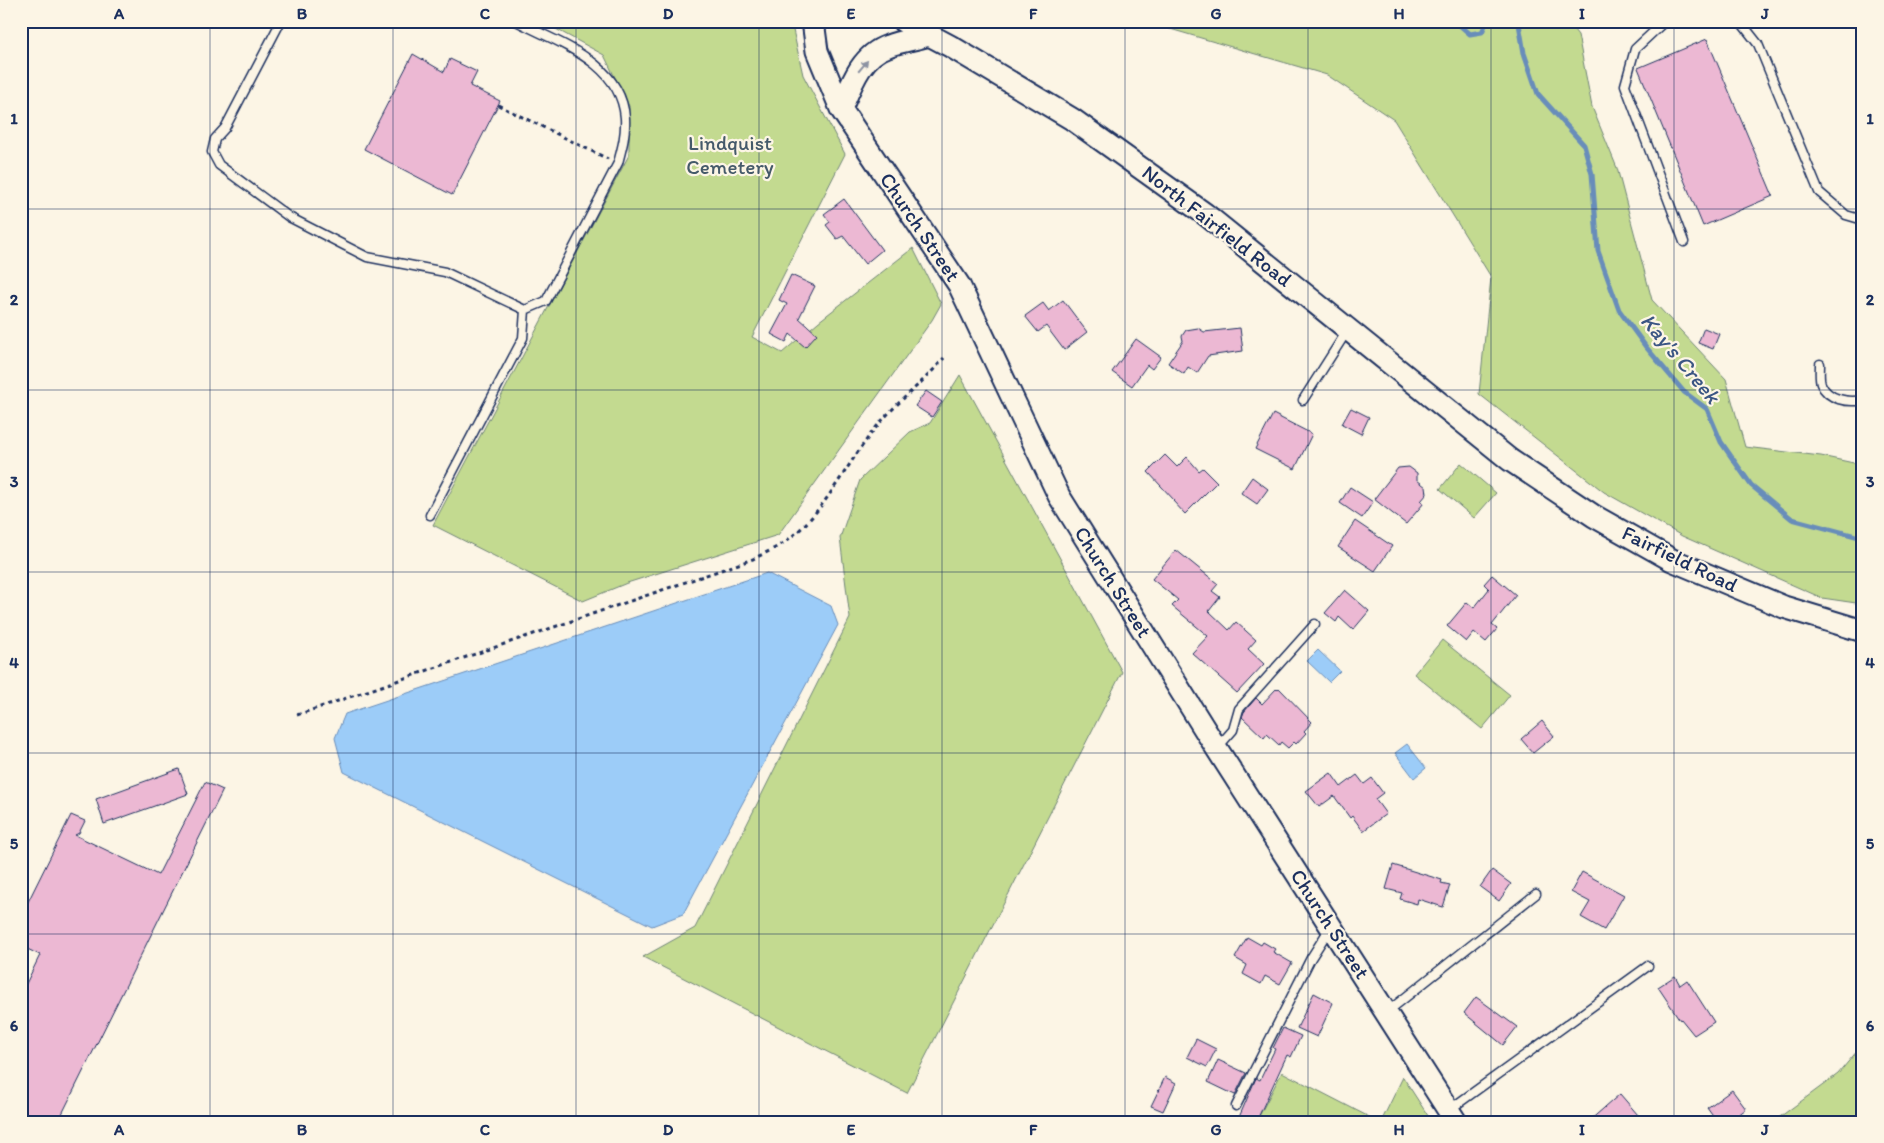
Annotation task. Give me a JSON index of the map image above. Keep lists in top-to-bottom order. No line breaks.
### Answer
{"streets":{"main road":["North Fairfield Road","Church Street","Fairfield Road"]},"crossings":[["North Fairfield Road","Fairfield Road"]],"water":["Kay's Creek"],"parks":["Lindquist Cemetery"],"grid":{"columns":["A","B","C","D","E","F","G","H","I","J"],"rows":["1","2","3","4","5","6"]}}
